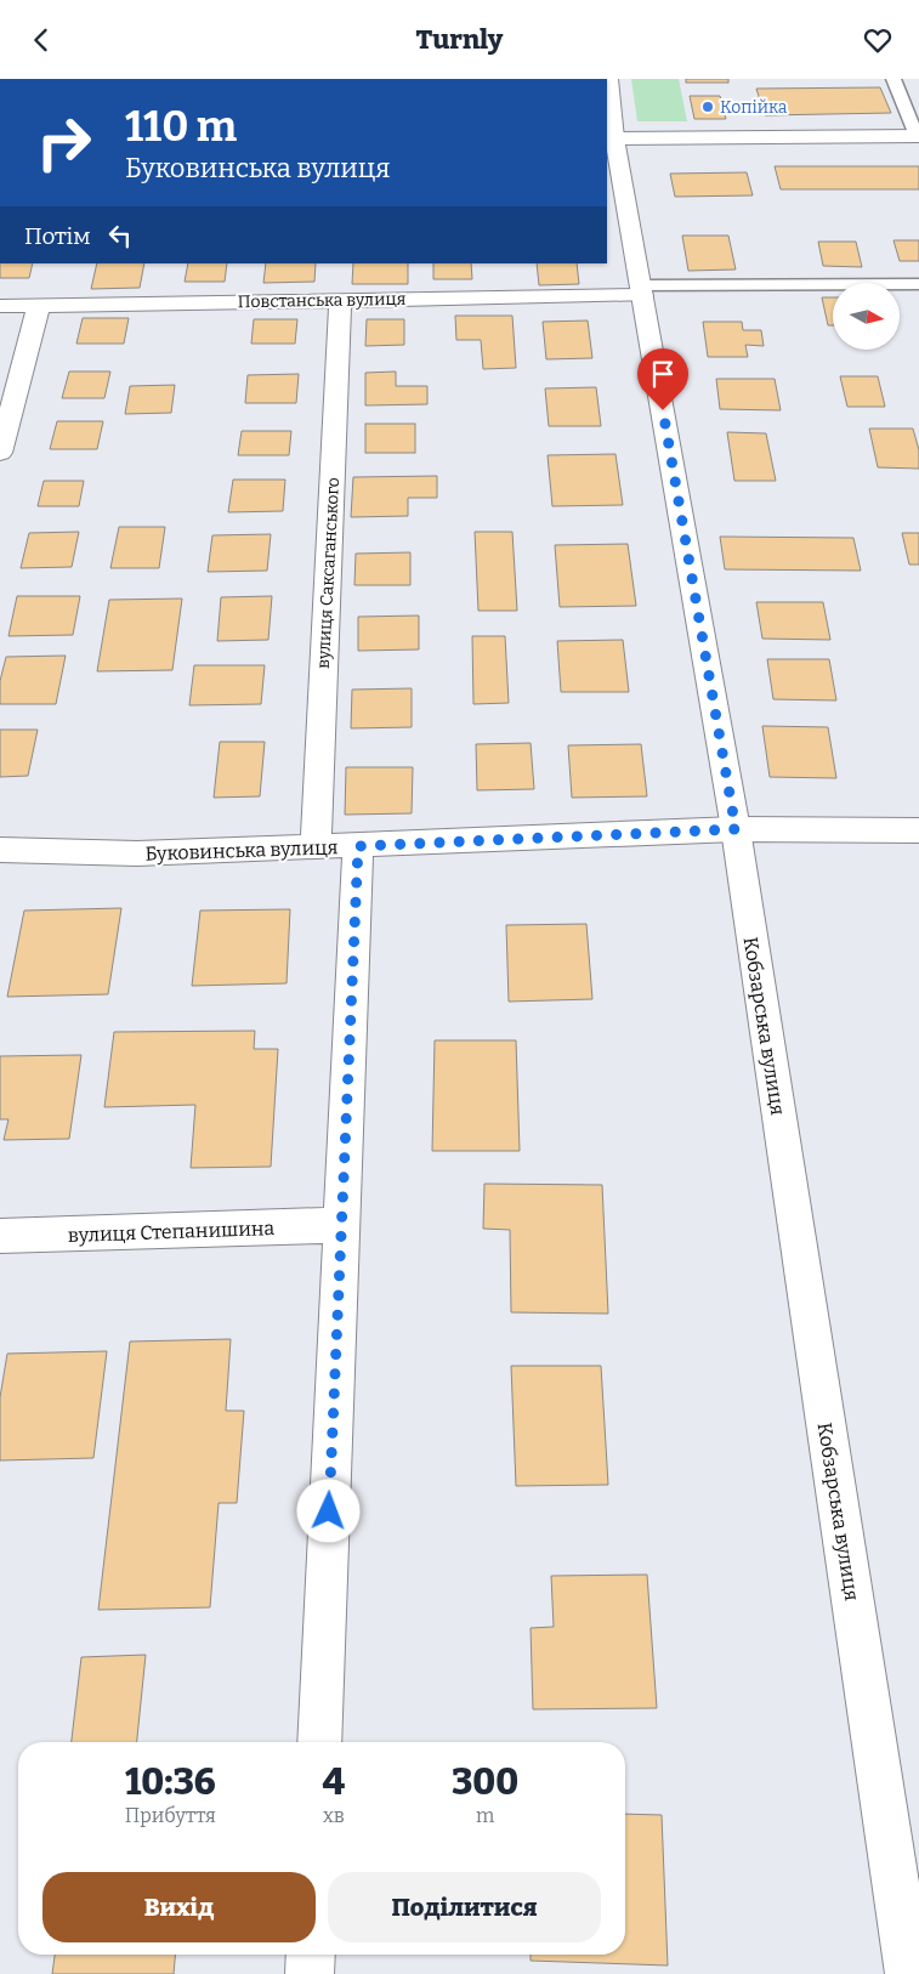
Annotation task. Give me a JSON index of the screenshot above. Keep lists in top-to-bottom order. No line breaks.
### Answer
{"streets":{"street":["Повстанська вулиця","вулиця Саксаганського","Буковинська вулиця","Кобзарська вулиця","вулиця Степанишина"]},"crossings":[["Повстанська вулиця","вулиця Саксаганського"],["Повстанська вулиця","Кобзарська вулиця"],["вулиця Саксаганського","Буковинська вулиця"],["Буковинська вулиця","Кобзарська вулиця"]],"places":["Копійка"],"north":"right","page":{"header":"Turnly","turn":["110 m","Буковинська вулиця"],"then":"Потім","eta":["10:36","Прибуття","4","хв","300","m"],"buttons":["Вихід","Поділитися"]}}
